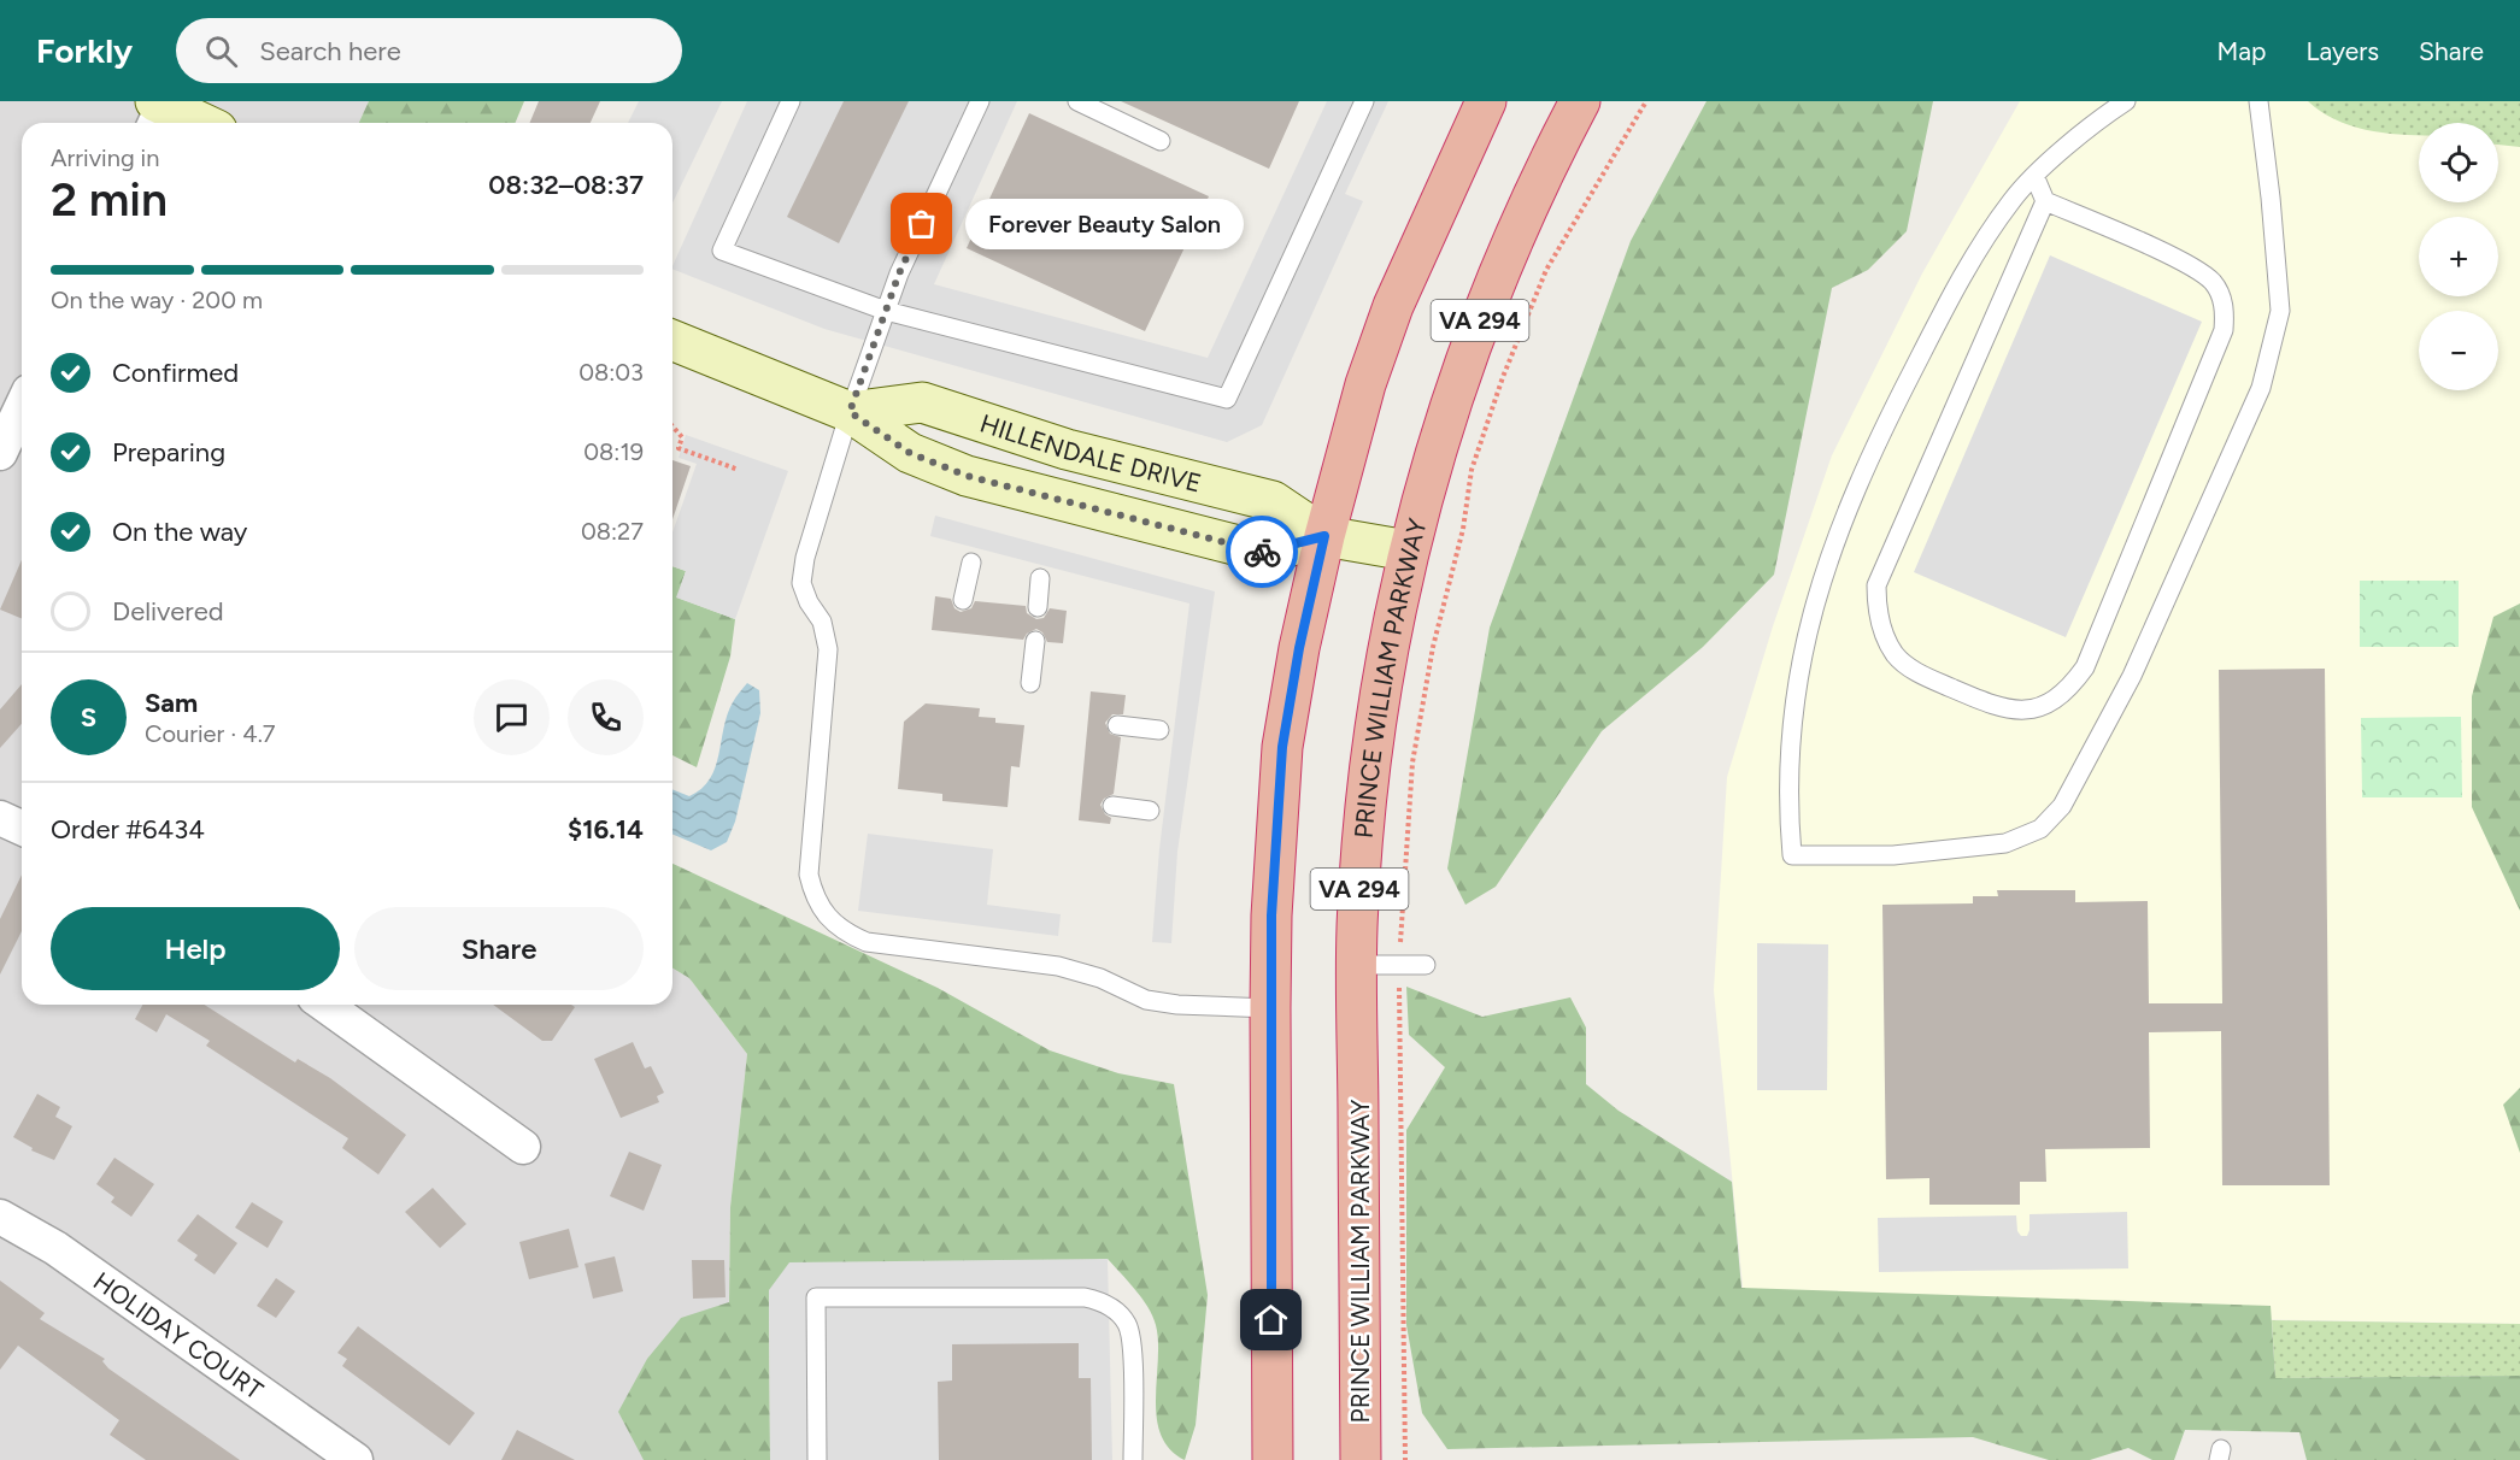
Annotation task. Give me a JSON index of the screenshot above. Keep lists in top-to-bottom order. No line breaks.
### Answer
{"streets":{"highway":["VA 294","PRINCE WILLIAM PARKWAY"],"main road":["HILLENDALE DRIVE"],"street":["HOLIDAY COURT"]},"crossings":[["VA 294","HILLENDALE DRIVE"],["HILLENDALE DRIVE","PRINCE WILLIAM PARKWAY"]],"places":["Forever Beauty Salon"],"page":{"header":"Forkly","search":"Search here","nav":["Map","Layers","Share"],"map_buttons":["+","−"],"heading":["2 min","Arriving in","08:32–08:37"],"panel":["Sam","Courier · 4.7","Order #6434","$16.14"],"bubble":"Forever Beauty Salon","bar":"On the way · 200 m","list":[["Confirmed","08:03"],["Preparing","08:19"],["On the way","08:27"],"Delivered"],"round":"S","buttons":["Help","Share"]}}
